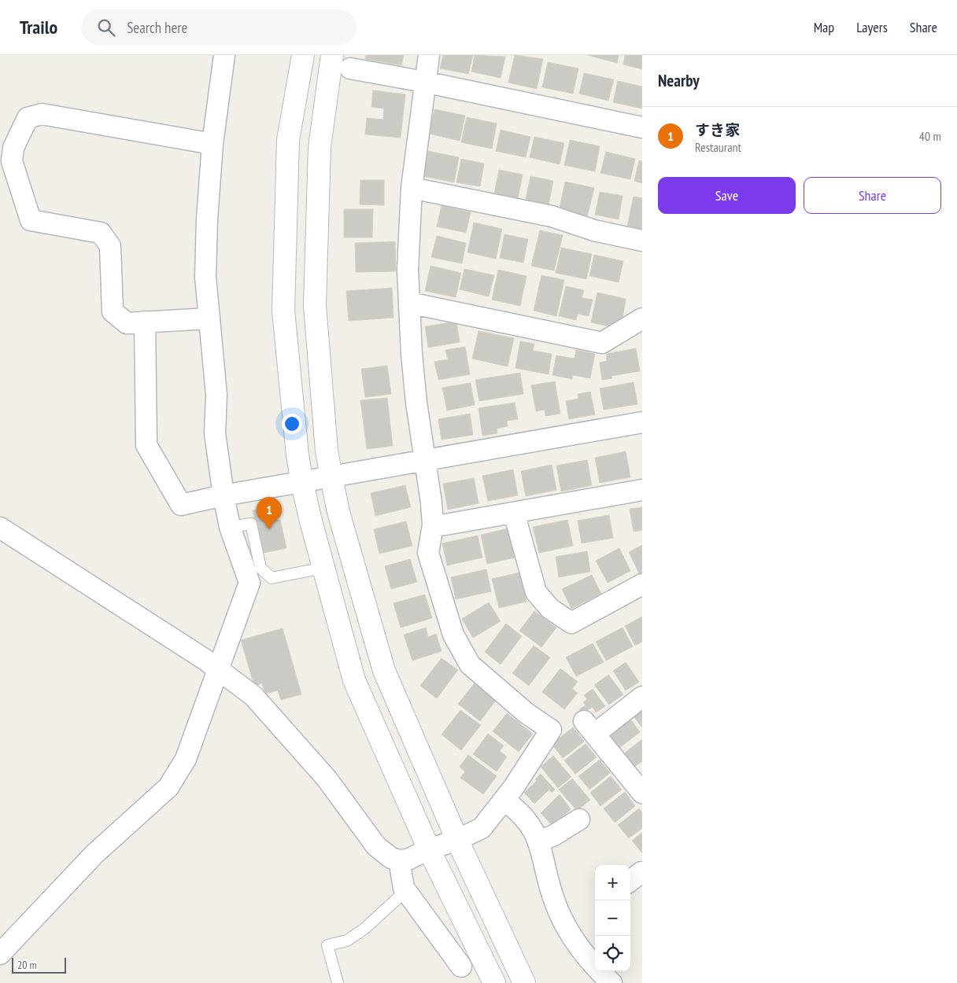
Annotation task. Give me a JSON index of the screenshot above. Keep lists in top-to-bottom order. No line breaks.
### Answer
{"scale_bar":"20 m","page":{"header":"Trailo","search":"Search here","nav":["Map","Layers","Share"],"heading":"Nearby","list":[{"mark":"1","name":"すき家","note":"Restaurant","value":"40 m"}],"buttons":["Save","Share"],"pins":"1","map_buttons":["+","−"],"scale":"20 m"}}
